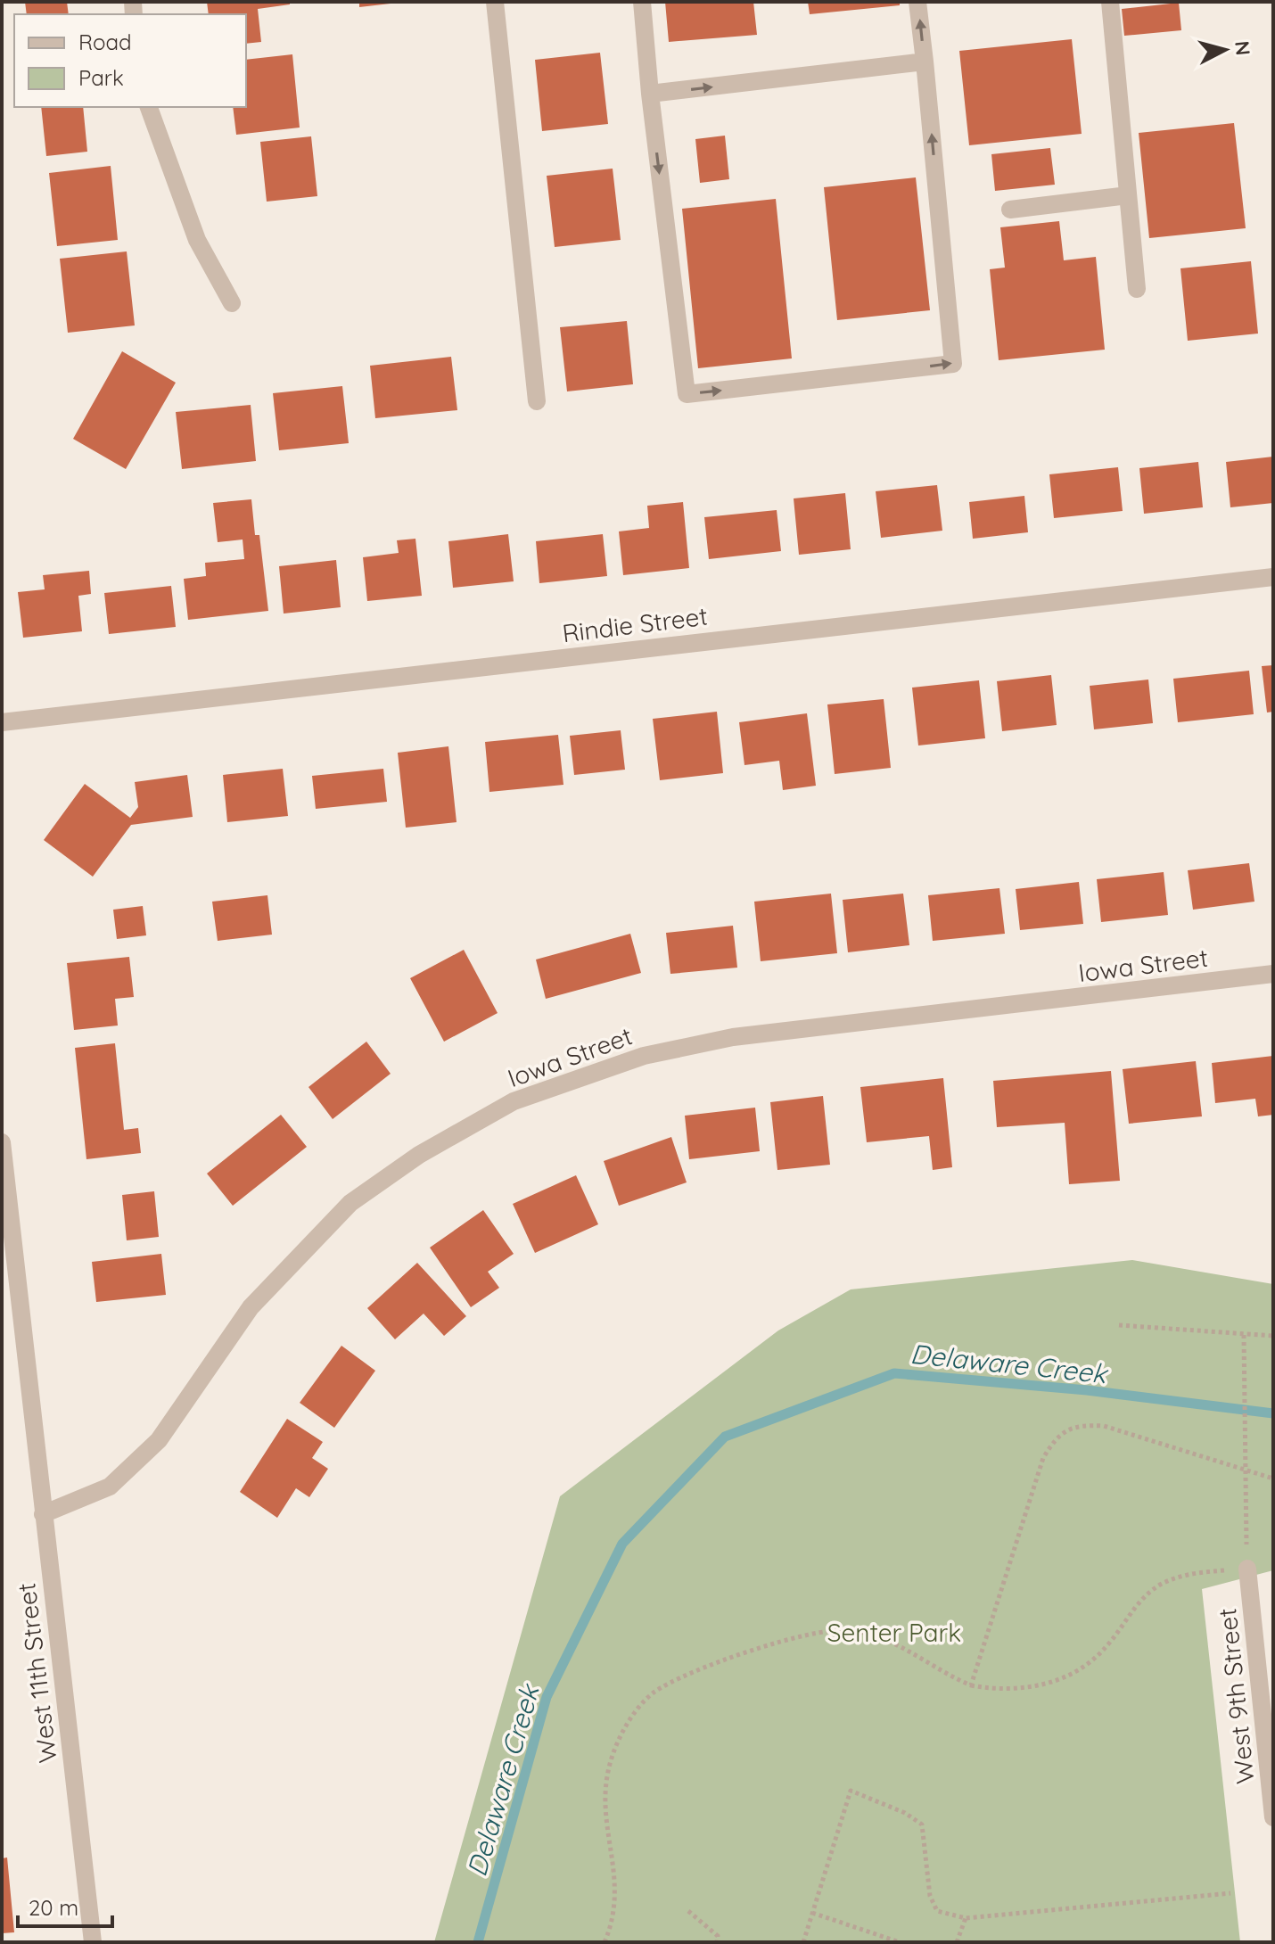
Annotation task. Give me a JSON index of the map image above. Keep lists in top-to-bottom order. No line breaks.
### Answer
{"streets":{"street":["Rindie Street","Iowa Street","West 11th Street","West 9th Street"]},"crossings":[["Iowa Street","West 11th Street"]],"water":["Delaware Creek"],"parks":["Senter Park"],"legend":["Road","Park"],"scale_bar":"20 m","north":"right"}
